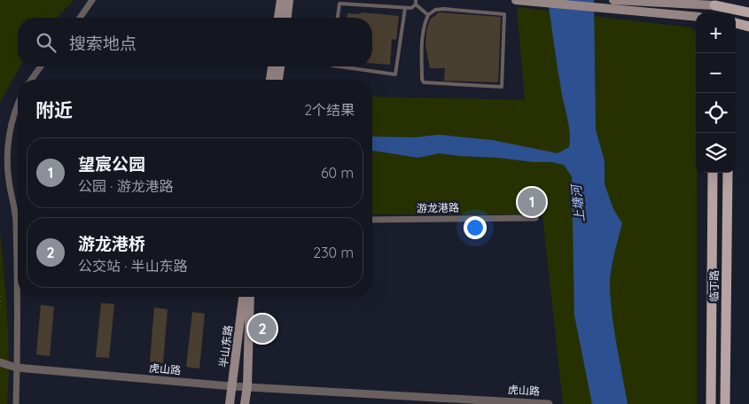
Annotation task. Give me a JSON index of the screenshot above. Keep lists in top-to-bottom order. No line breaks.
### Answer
{"streets":{"main road":["临丁路","半山东路"],"street":["游龙港路","虎山路"]},"crossings":[["半山东路","虎山路"]],"water":["上塘河"],"page":{"map_buttons":["+","−"],"search":"搜索地点","heading":["附近","2个结果"],"list":[{"mark":"1","name":"望宸公园","note":"公园 · 游龙港路","value":"60 m"},{"mark":"2","name":"游龙港桥","note":"公交站 · 半山东路","value":"230 m"}],"pins":["1","2"]}}
